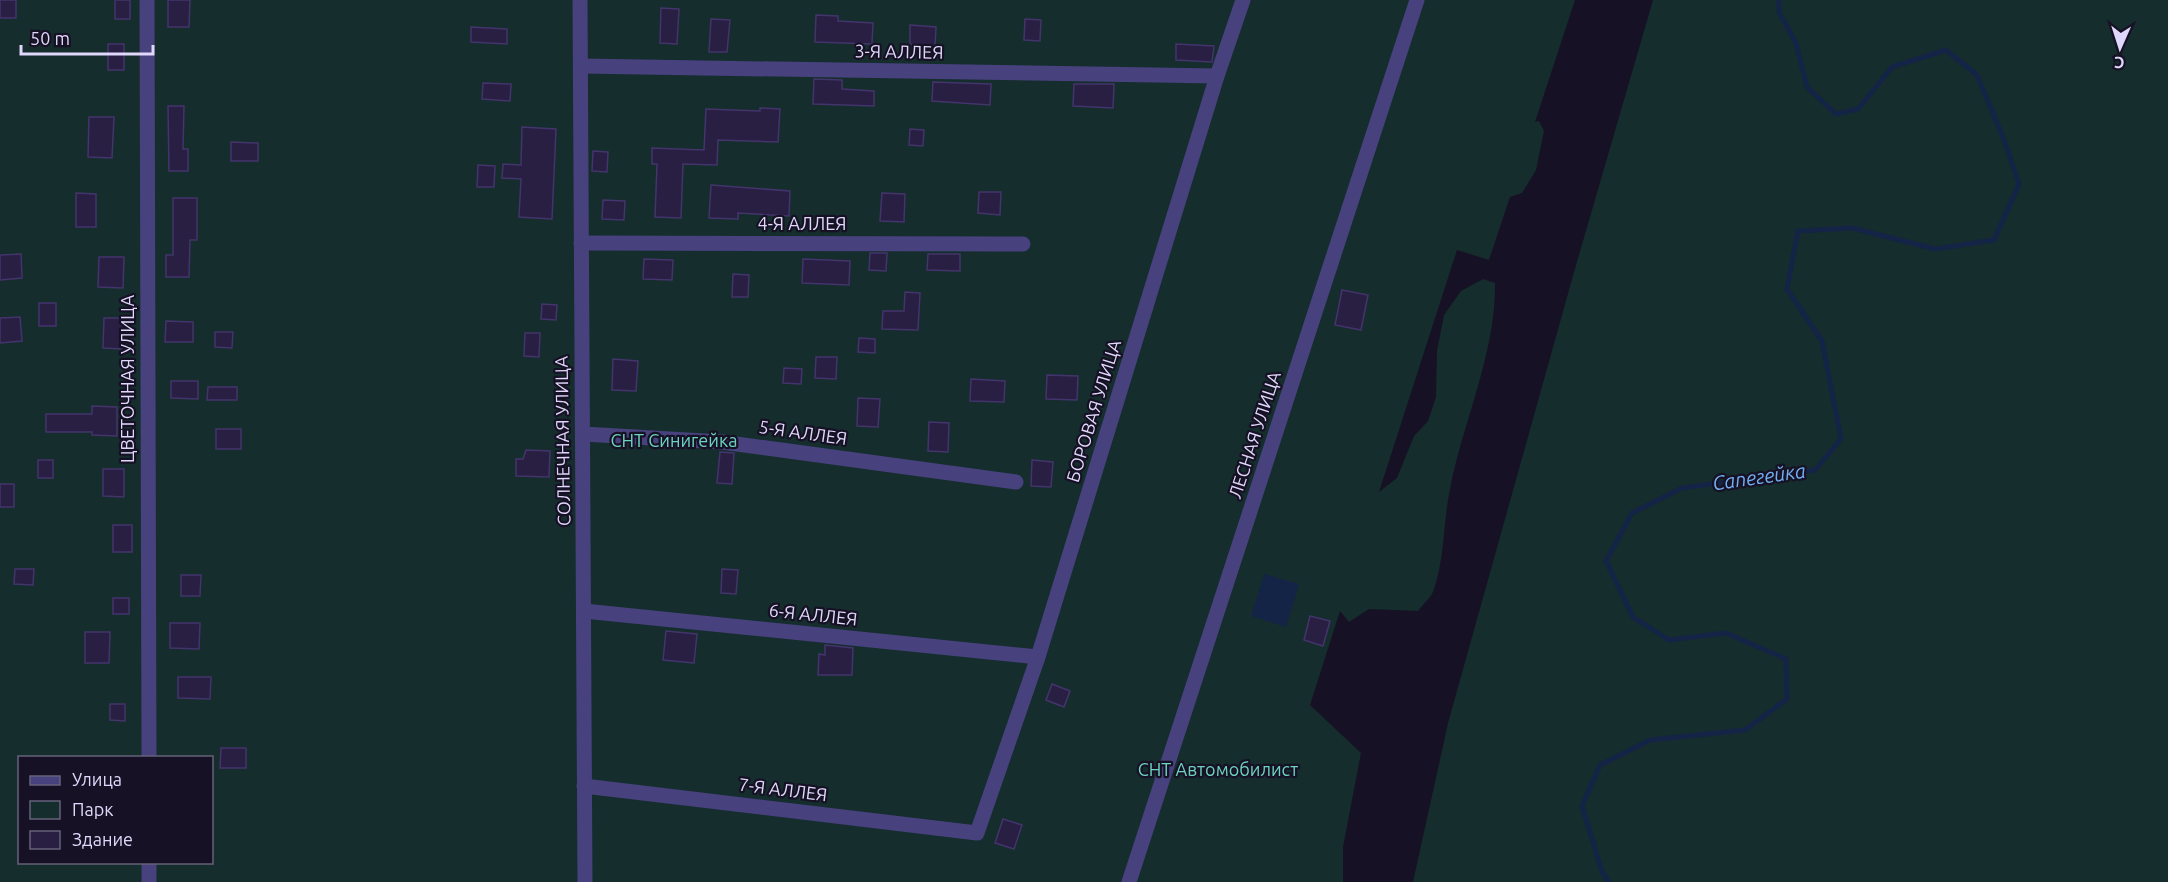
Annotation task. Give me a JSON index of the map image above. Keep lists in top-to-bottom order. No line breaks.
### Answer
{"streets":{"street":["3-Я АЛЛЕЯ","4-Я АЛЛЕЯ","ЦВЕТОЧНАЯ УЛИЦА","БОРОВАЯ УЛИЦА","5-Я АЛЛЕЯ","ЛЕСНАЯ УЛИЦА","СОЛНЕЧНАЯ УЛИЦА","6-Я АЛЛЕЯ","7-Я АЛЛЕЯ"]},"crossings":[["3-Я АЛЛЕЯ","БОРОВАЯ УЛИЦА"],["3-Я АЛЛЕЯ","СОЛНЕЧНАЯ УЛИЦА"],["4-Я АЛЛЕЯ","СОЛНЕЧНАЯ УЛИЦА"],["БОРОВАЯ УЛИЦА","6-Я АЛЛЕЯ"],["БОРОВАЯ УЛИЦА","7-Я АЛЛЕЯ"],["5-Я АЛЛЕЯ","СОЛНЕЧНАЯ УЛИЦА"],["СОЛНЕЧНАЯ УЛИЦА","6-Я АЛЛЕЯ"],["СОЛНЕЧНАЯ УЛИЦА","7-Я АЛЛЕЯ"]],"water":["Сапегейка"],"parks":["СНТ Синигейка","СНТ Автомобилист"],"legend":["Улица","Парк","Здание"],"scale_bar":"50 m","north":"bottom"}
